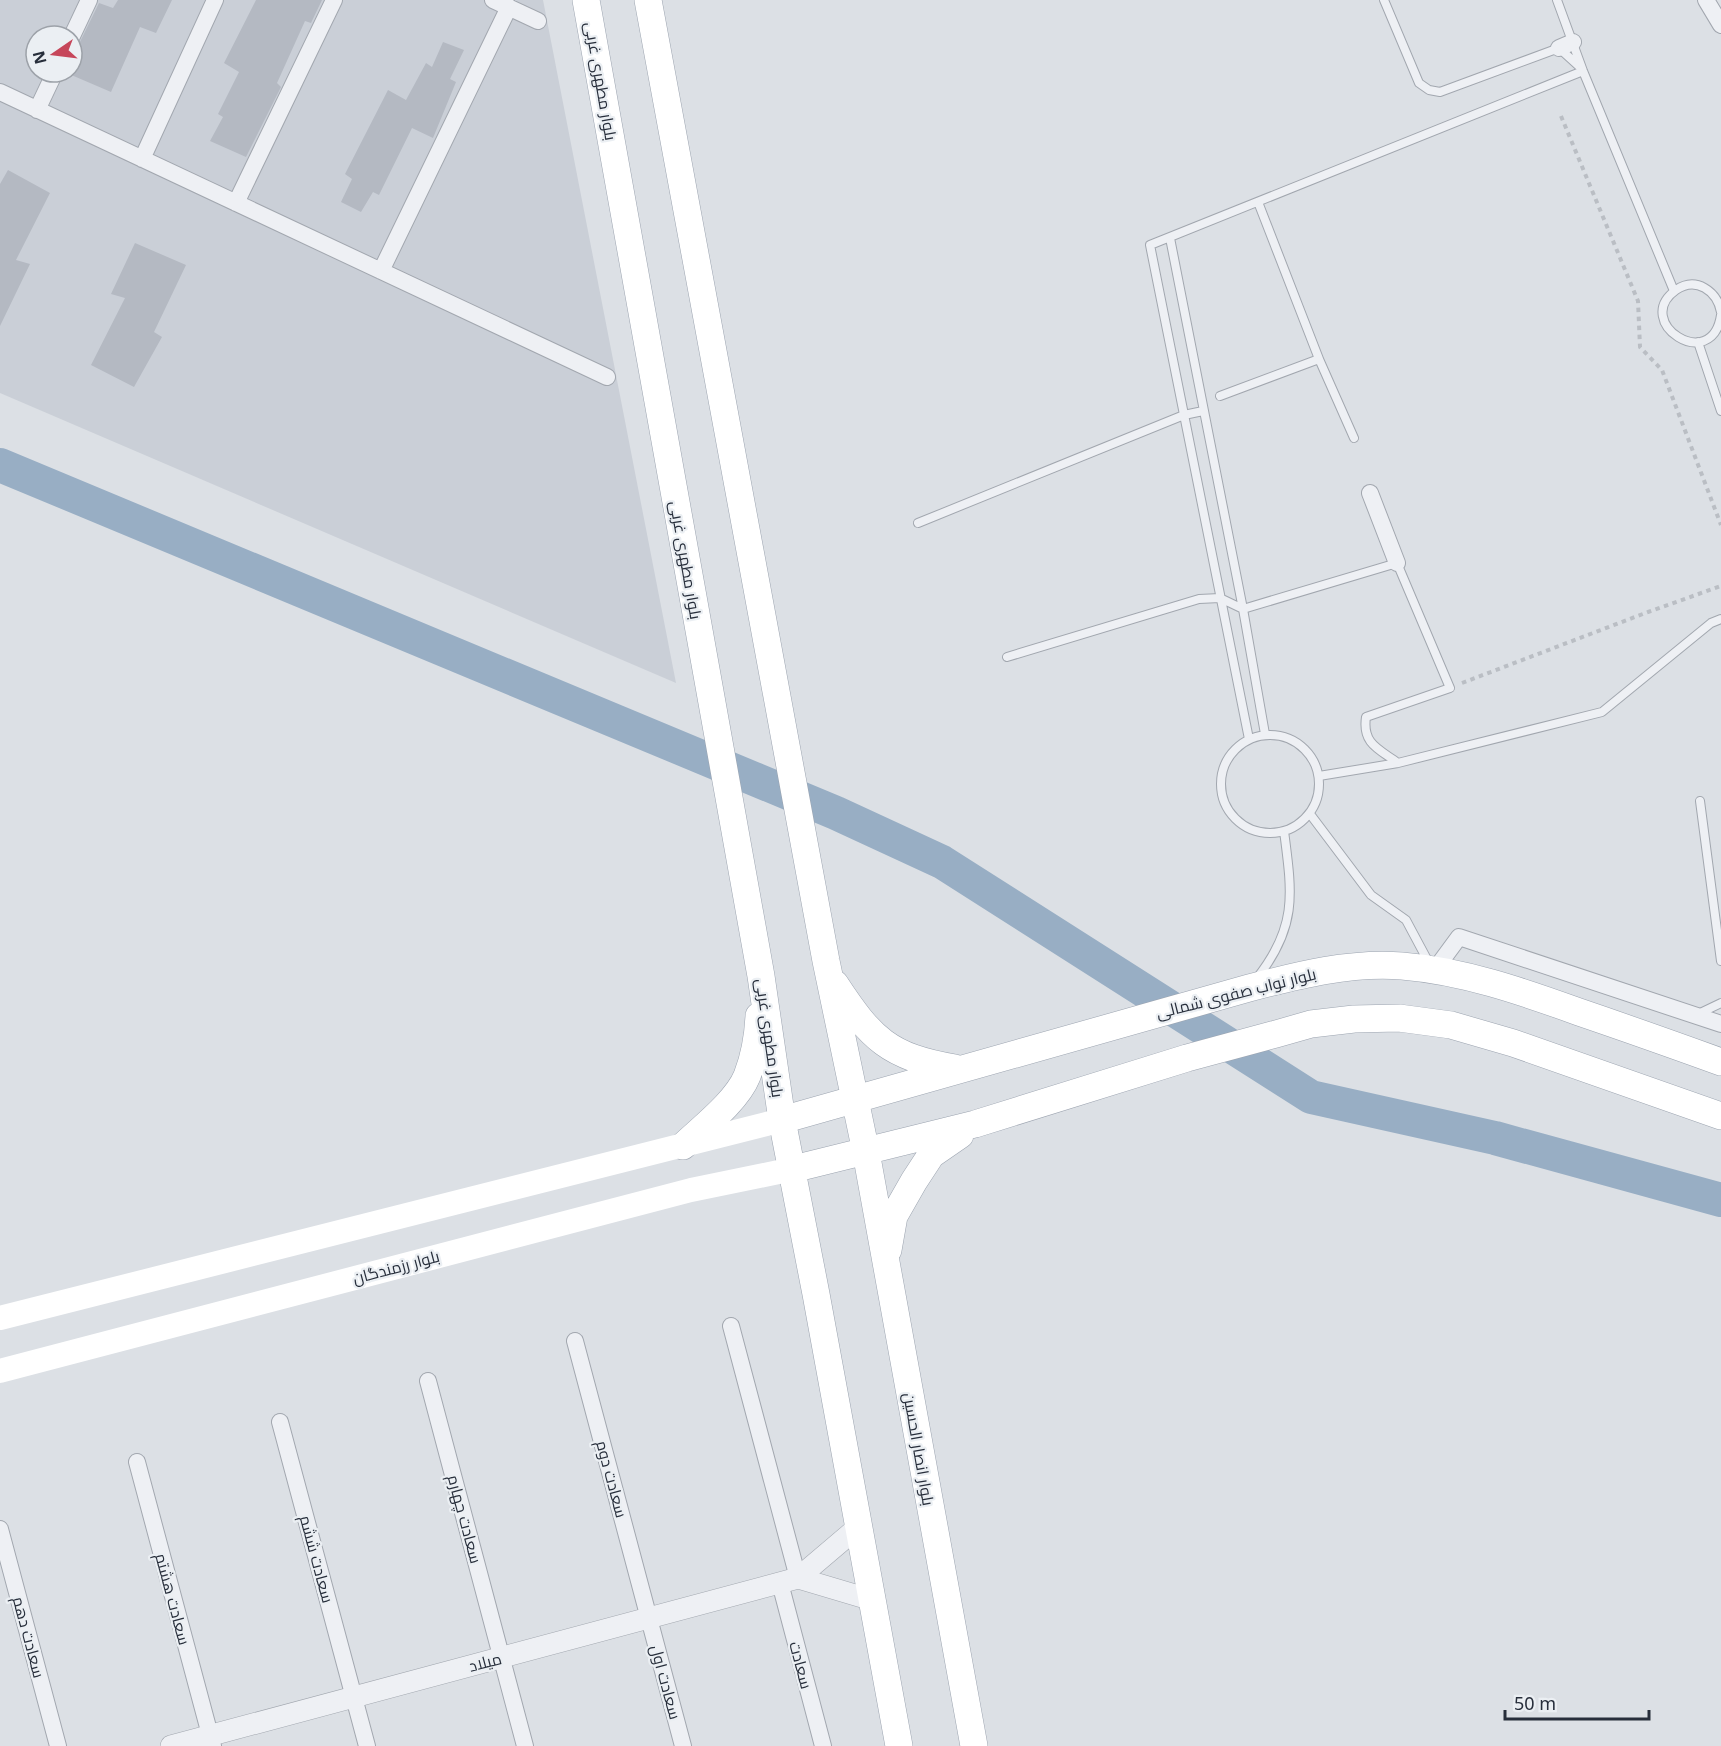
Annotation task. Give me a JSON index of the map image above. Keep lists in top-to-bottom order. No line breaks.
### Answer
{"streets":{"main road":["بلوار مطهری غربی","بلوار نواب صفوی شمالی","بلوار رزمندگان","بلوار انصار الحسین"],"street":["سعادت دوم","سعادت چهارم","سعادت ششم","سعادت هشتم","سعادت دهم","میلاد","سعادت","سعادت اول"]},"crossings":[["بلوار مطهری غربی","بلوار نواب صفوی شمالی"],["بلوار مطهری غربی","بلوار رزمندگان"],["بلوار نواب صفوی شمالی","بلوار انصار الحسین"],["سعادت دوم","میلاد"],["سعادت دوم","سعادت اول"],["سعادت چهارم","میلاد"],["سعادت ششم","میلاد"],["سعادت هشتم","میلاد"],["میلاد","سعادت"],["میلاد","سعادت اول"]],"scale_bar":"50 m","north":"left"}
